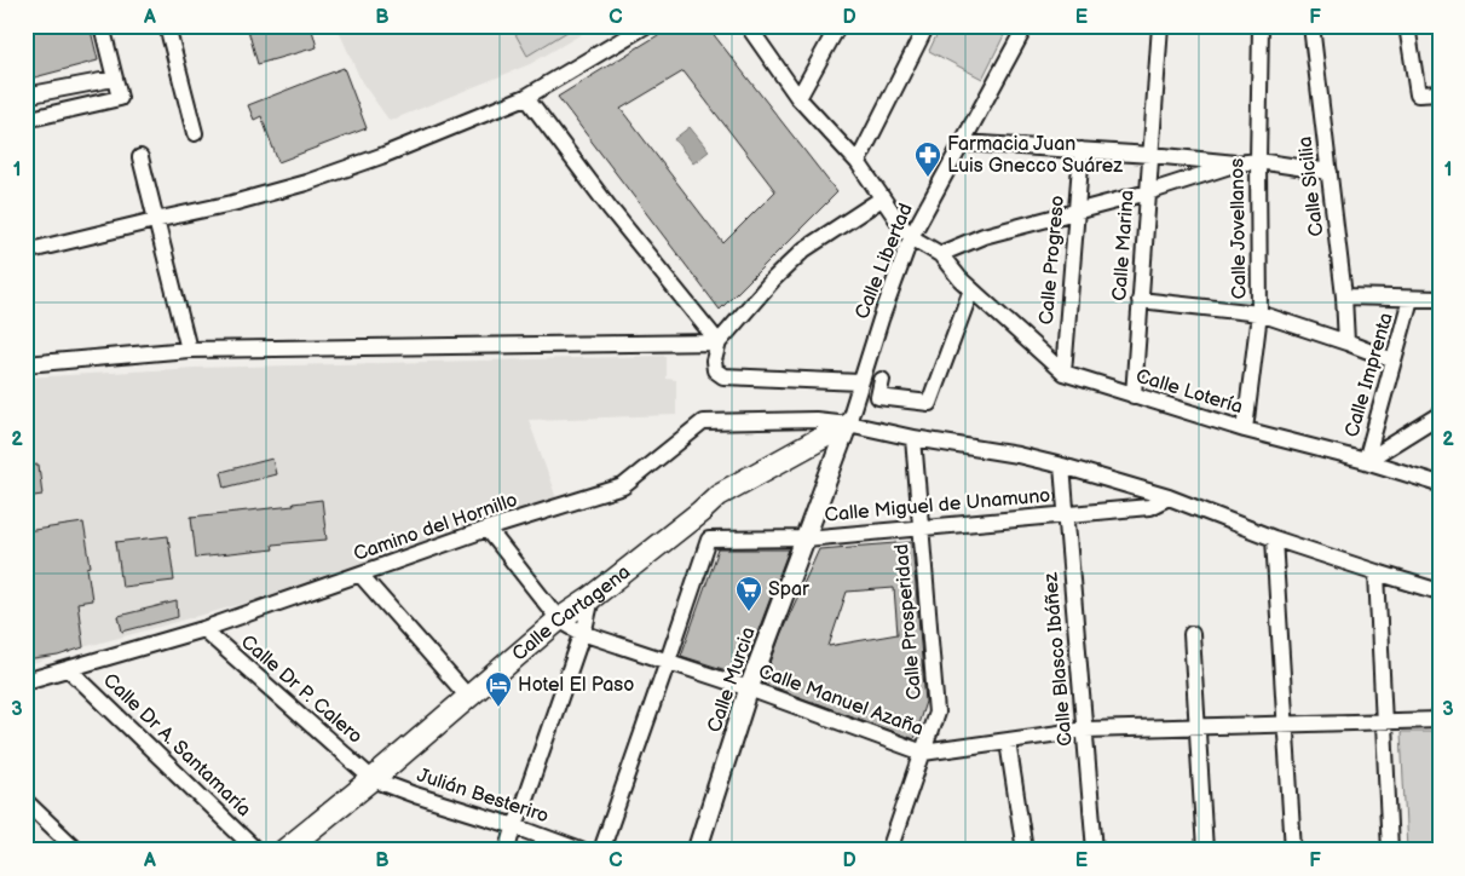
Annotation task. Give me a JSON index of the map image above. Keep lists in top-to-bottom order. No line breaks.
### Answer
{"streets":{"main road":["Calle Cartagena"],"street":["Calle Sicilia","Calle Jovellanos","Calle Marina","Calle Progreso","Calle Libertad","Calle Imprenta","Calle Lotería","Calle Miguel de Unamuno","Camino del Hornillo","Calle Prosperidad","Calle Blasco Ibáñez","Calle Murcia","Calle Dr P. Calero","Calle Manuel Azaña","Calle Dr A. Santamaría","Julián Besteriro"]},"crossings":[["Calle Jovellanos","Calle Lotería"],["Calle Marina","Calle Lotería"],["Calle Progreso","Calle Lotería"],["Calle Libertad","Camino del Hornillo"],["Calle Libertad","Calle Cartagena"],["Calle Libertad","Calle Murcia"],["Calle Imprenta","Calle Lotería"],["Calle Miguel de Unamuno","Camino del Hornillo"],["Calle Miguel de Unamuno","Calle Prosperidad"],["Calle Miguel de Unamuno","Calle Blasco Ibáñez"],["Calle Miguel de Unamuno","Calle Murcia"],["Camino del Hornillo","Calle Cartagena"],["Camino del Hornillo","Calle Prosperidad"],["Camino del Hornillo","Calle Blasco Ibáñez"],["Camino del Hornillo","Calle Murcia"],["Camino del Hornillo","Calle Dr P. Calero"],["Camino del Hornillo","Calle Dr A. Santamaría"],["Calle Cartagena","Calle Murcia"],["Calle Cartagena","Calle Dr P. Calero"],["Calle Cartagena","Calle Manuel Azaña"],["Calle Cartagena","Julián Besteriro"],["Calle Prosperidad","Calle Manuel Azaña"],["Calle Blasco Ibáñez","Calle Manuel Azaña"],["Calle Murcia","Calle Manuel Azaña"],["Calle Dr P. Calero","Julián Besteriro"]],"places":{"pharmacy":["Farmacia Juan Luis Gnecco Suárez"],"supermarket":["Spar"],"hotel":["Hotel El Paso"]},"grid":{"columns":["A","B","C","D","E","F"],"rows":["1","2","3"]}}
